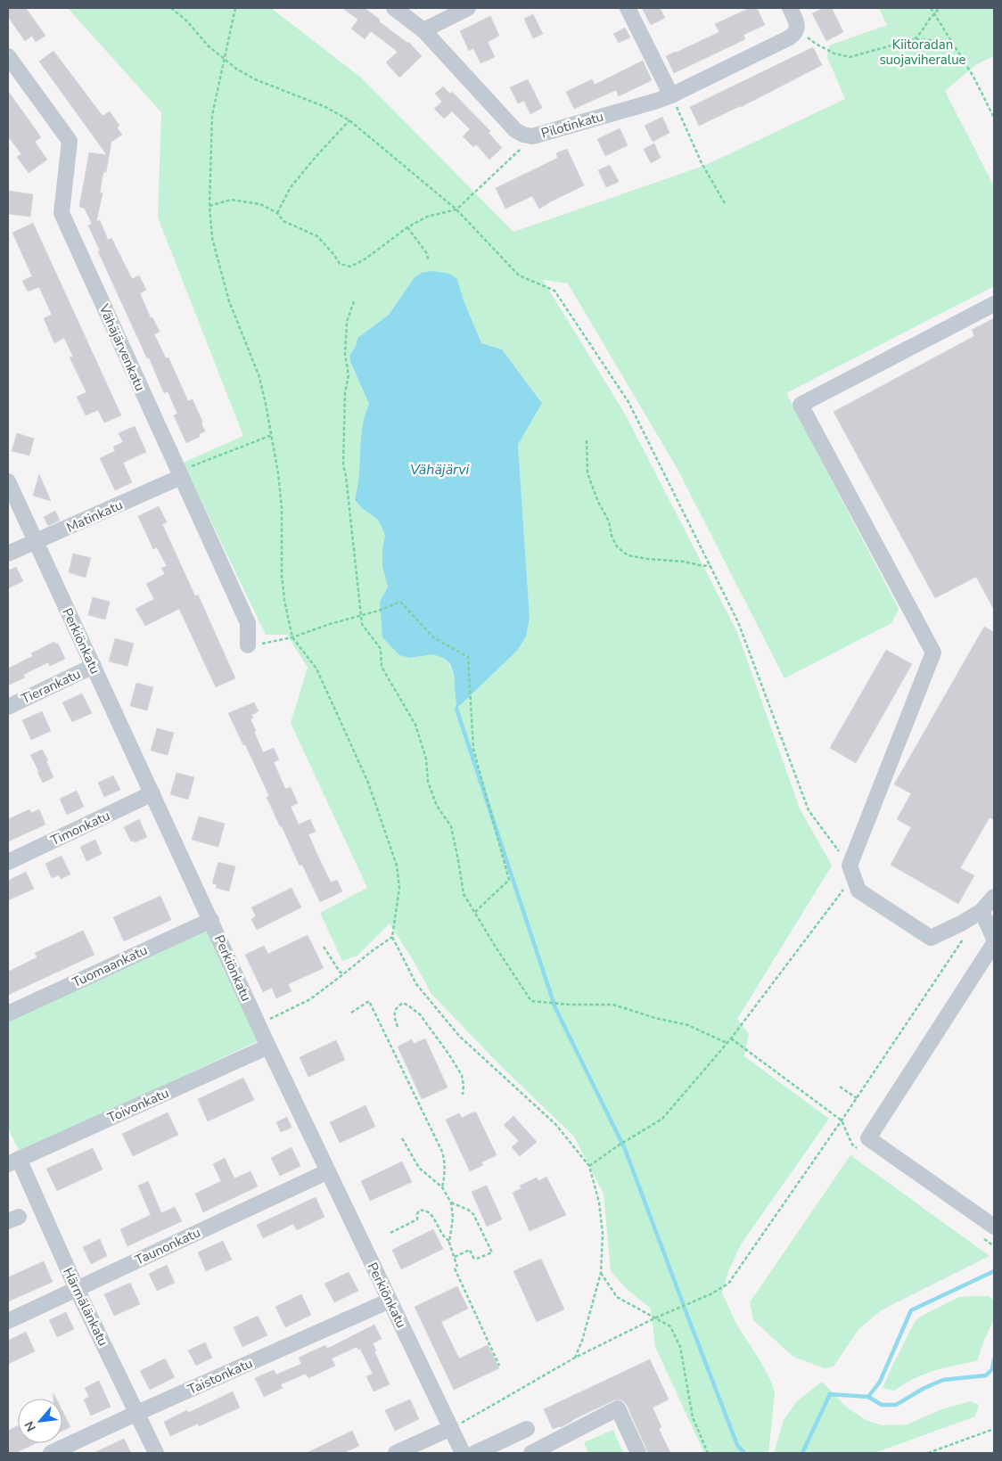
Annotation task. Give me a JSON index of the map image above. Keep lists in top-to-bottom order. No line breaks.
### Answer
{"streets":{"street":["Pilotinkatu","Vähäjärvenkatu","Matinkatu","Perkiönkatu","Tierankatu","Timonkatu","Tuomaankatu","Toivonkatu","Taunonkatu","Härmälänkatu","Taistonkatu"]},"crossings":[["Vähäjärvenkatu","Matinkatu"],["Matinkatu","Perkiönkatu"],["Perkiönkatu","Tierankatu"],["Perkiönkatu","Timonkatu"],["Perkiönkatu","Tuomaankatu"],["Perkiönkatu","Toivonkatu"],["Perkiönkatu","Taunonkatu"],["Perkiönkatu","Taistonkatu"],["Toivonkatu","Härmälänkatu"],["Taunonkatu","Härmälänkatu"],["Härmälänkatu","Taistonkatu"]],"water":["Vähäjärvi"],"parks":["Kiitoradan suojaviheralue"],"north":"bottom left"}
